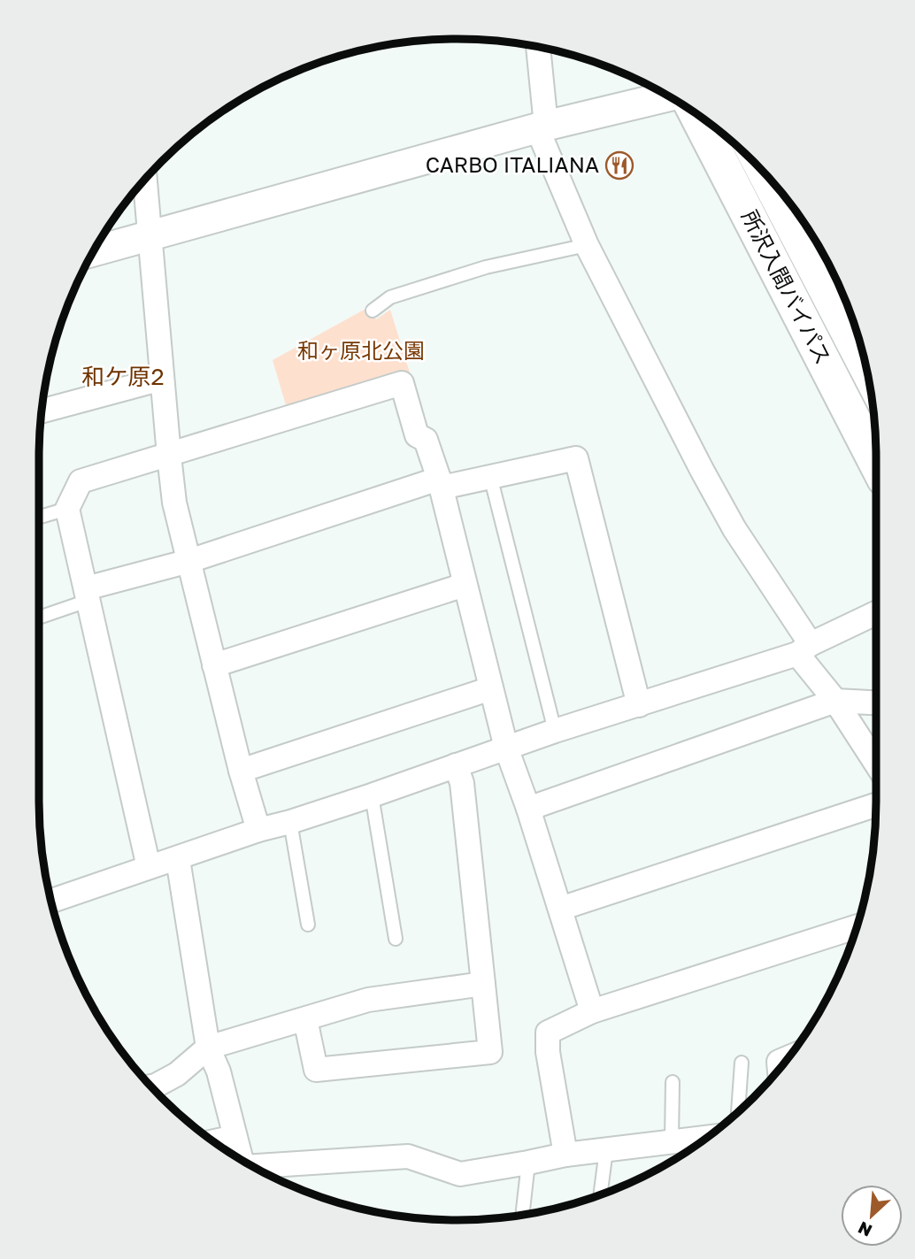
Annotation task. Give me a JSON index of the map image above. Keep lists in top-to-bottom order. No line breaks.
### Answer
{"streets":{"highway":["所沢入間バイパス"]},"districts":["和ケ原2"],"parks":["和ヶ原北公園"],"places":{"restaurant":["CARBO ITALIANA"]},"north":"bottom left"}
